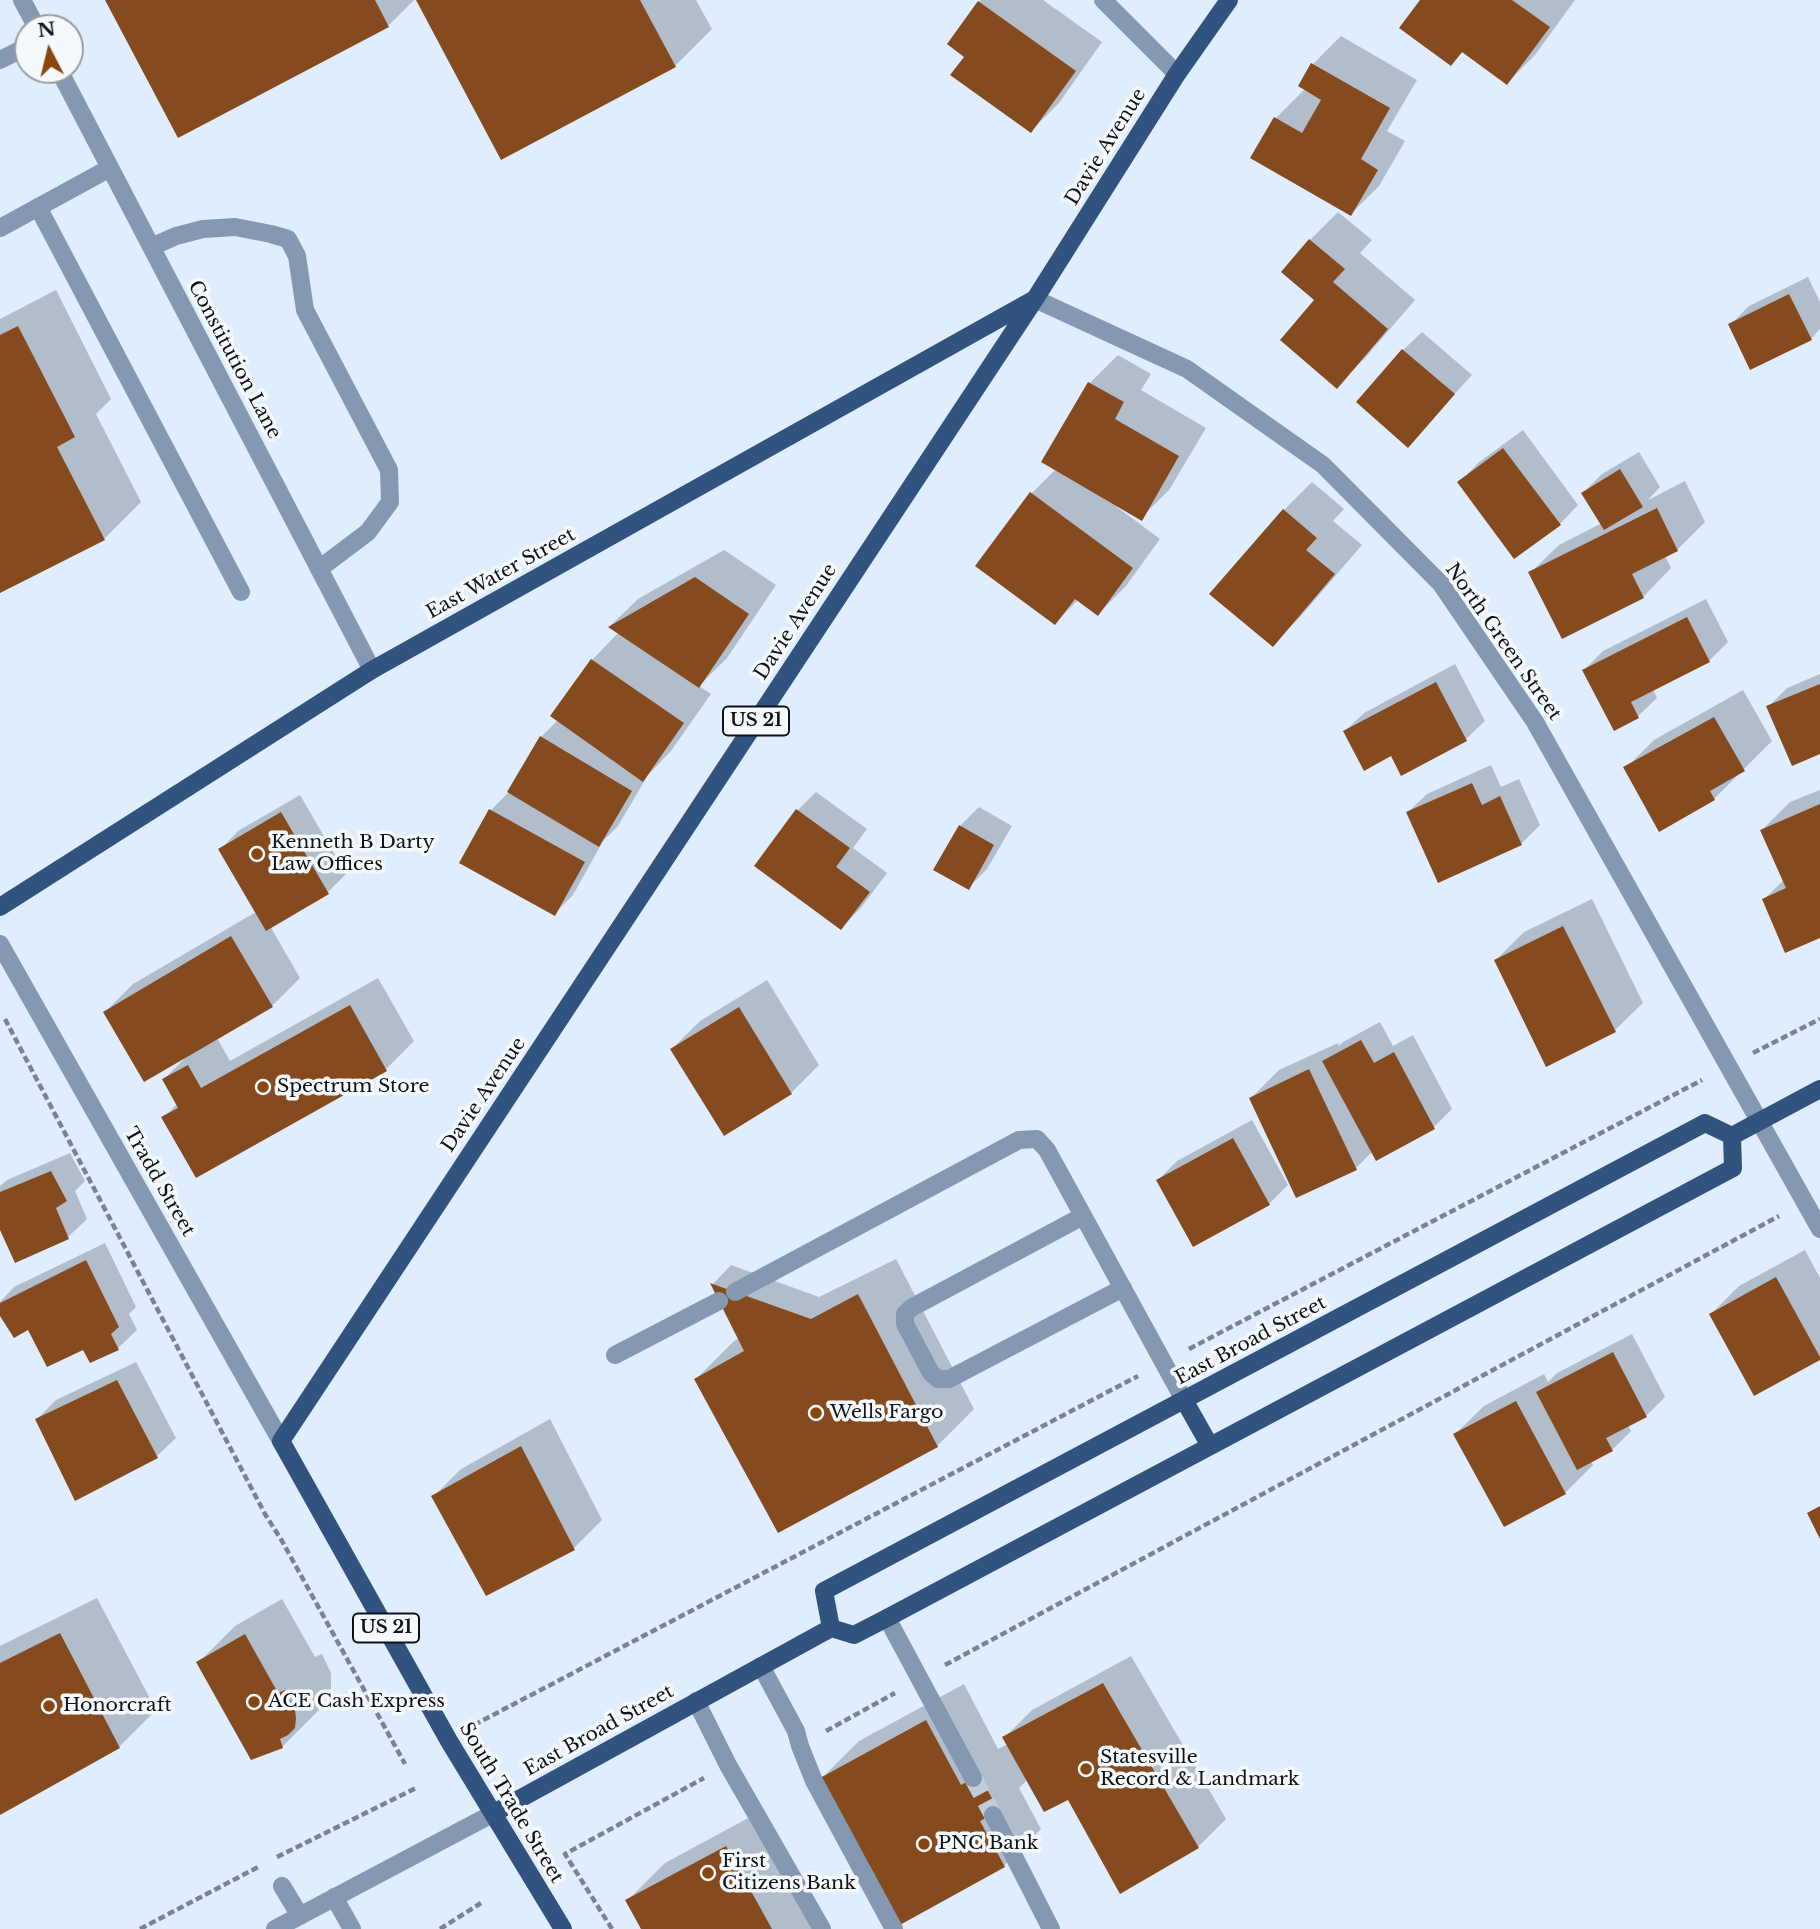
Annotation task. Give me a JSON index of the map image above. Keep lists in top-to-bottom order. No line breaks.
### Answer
{"streets":{"main road":["Davie Avenue","East Water Street","US 21","East Broad Street","South Trade Street"],"street":["Constitution Lane","North Green Street","Tradd Street"]},"crossings":[["Davie Avenue","East Water Street"],["Davie Avenue","North Green Street"],["Davie Avenue","Tradd Street"],["Davie Avenue","South Trade Street"],["Constitution Lane","East Water Street"],["East Water Street","North Green Street"],["Tradd Street","South Trade Street"],["East Broad Street","South Trade Street"]],"places":["Kenneth B Darty Law Offices","Spectrum Store","Wells Fargo","ACE Cash Express","Honorcraft","Statesville Record & Landmark","PNC Bank","First Citizens Bank"],"north":"top"}
